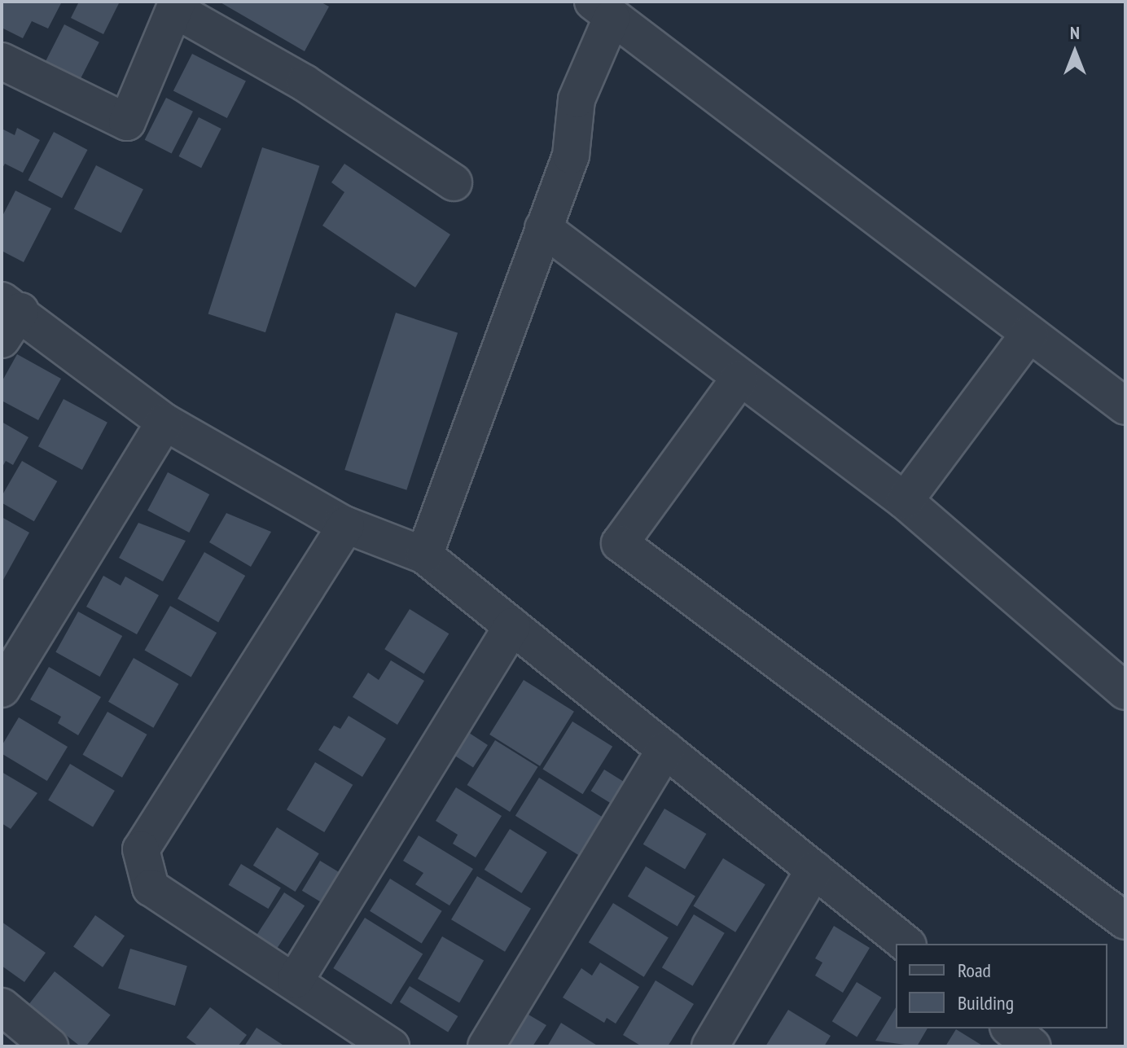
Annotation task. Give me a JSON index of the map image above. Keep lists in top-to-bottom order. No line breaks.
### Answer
{"legend":["Road","Building"],"north":"top"}
